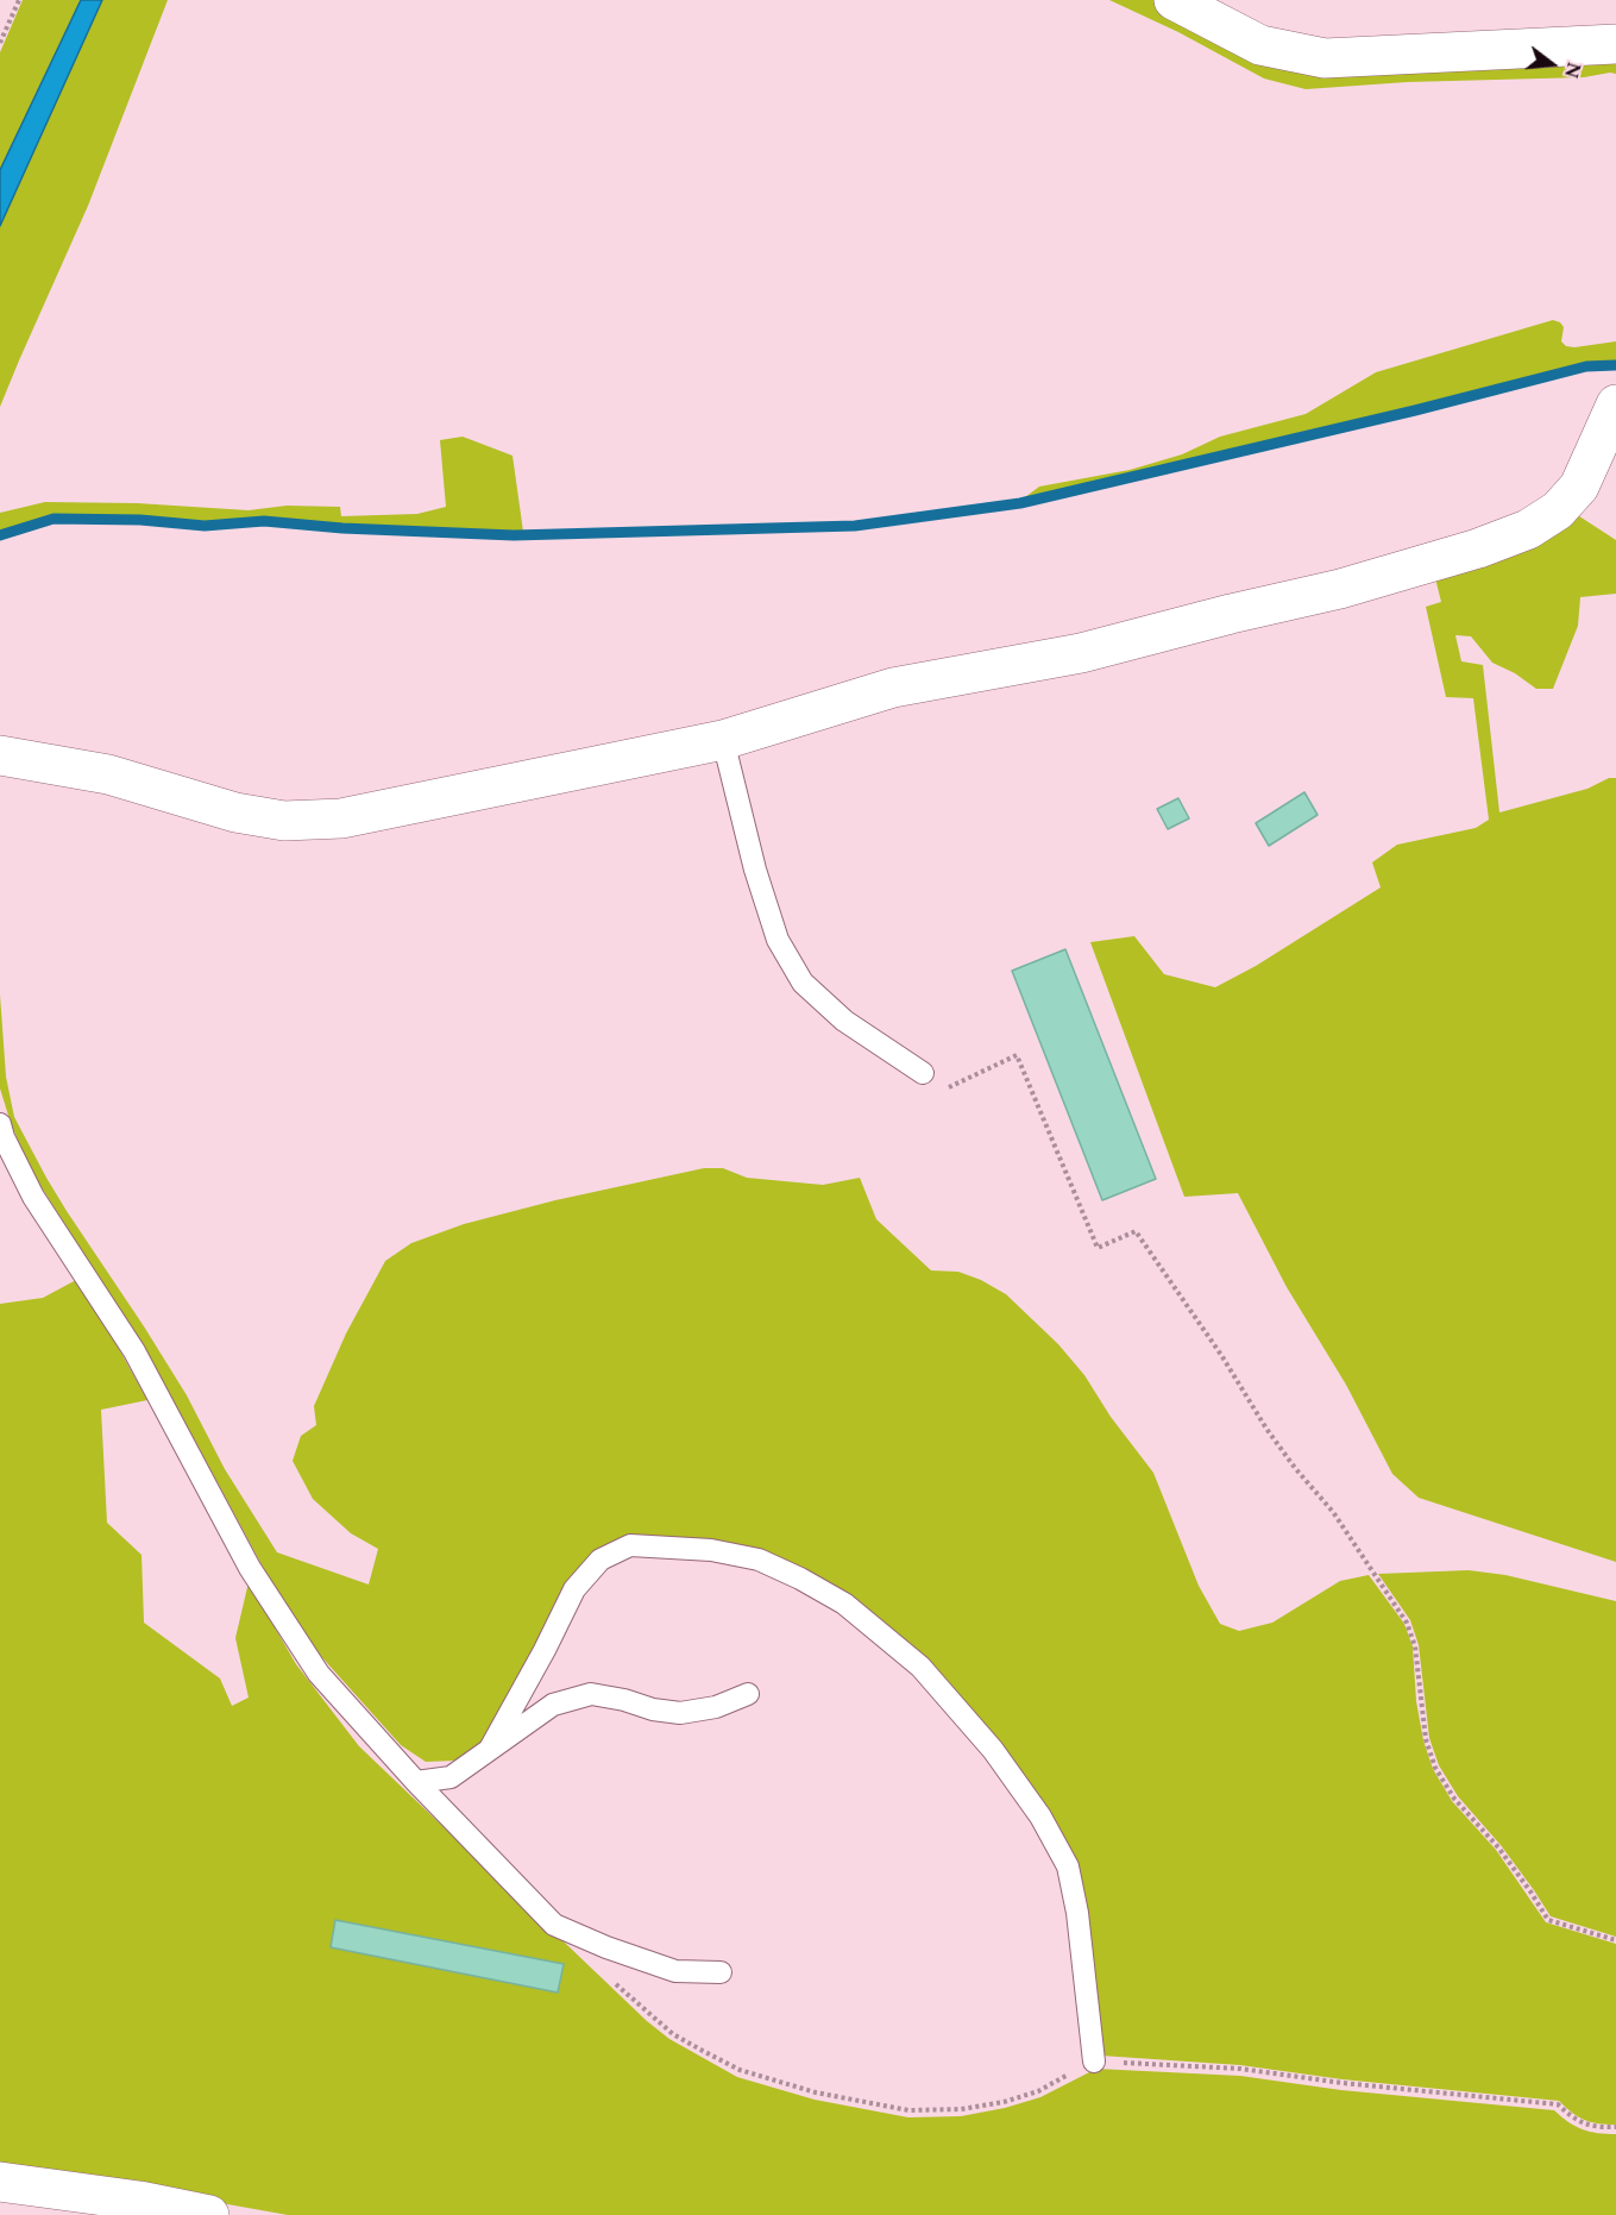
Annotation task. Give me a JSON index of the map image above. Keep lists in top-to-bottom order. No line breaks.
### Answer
{"north":"right"}
